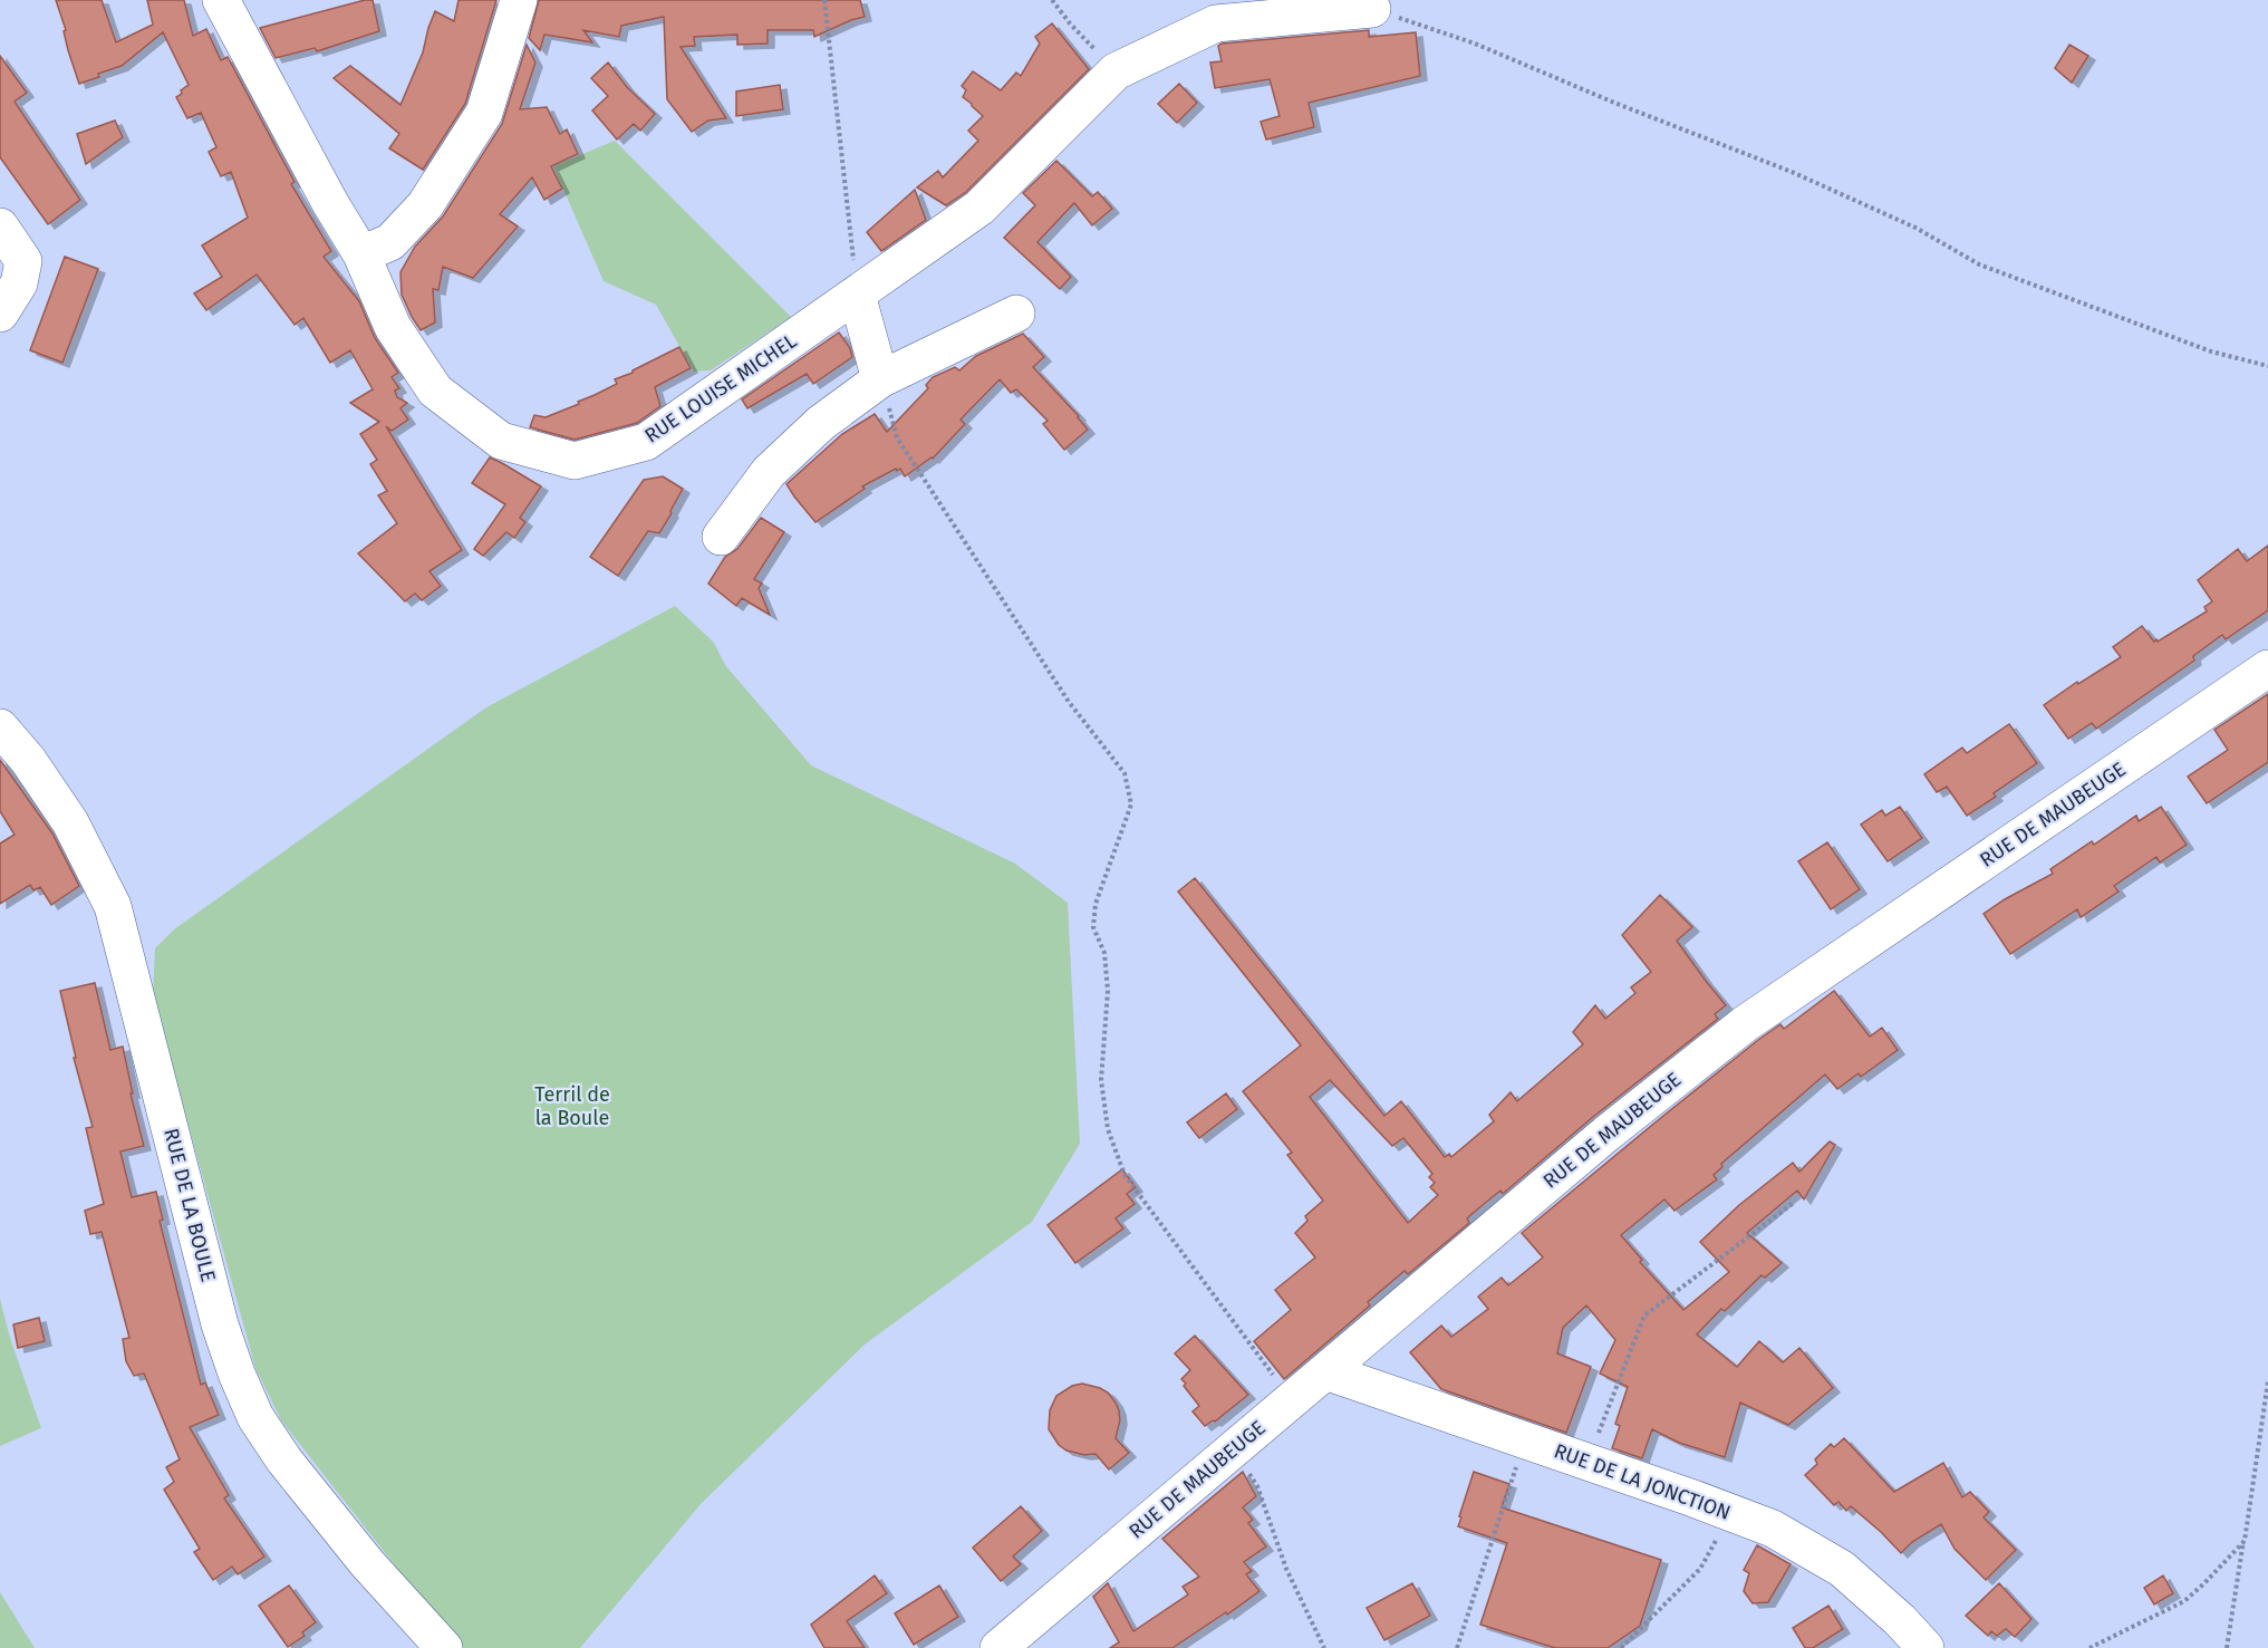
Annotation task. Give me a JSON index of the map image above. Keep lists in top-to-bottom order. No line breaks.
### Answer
{"streets":{"street":["RUE LOUISE MICHEL","RUE DE MAUBEUGE","RUE DE LA BOULE","RUE DE LA JONCTION"]},"crossings":[["RUE DE MAUBEUGE","RUE DE LA JONCTION"]],"parks":["Terril de la Boule"]}
